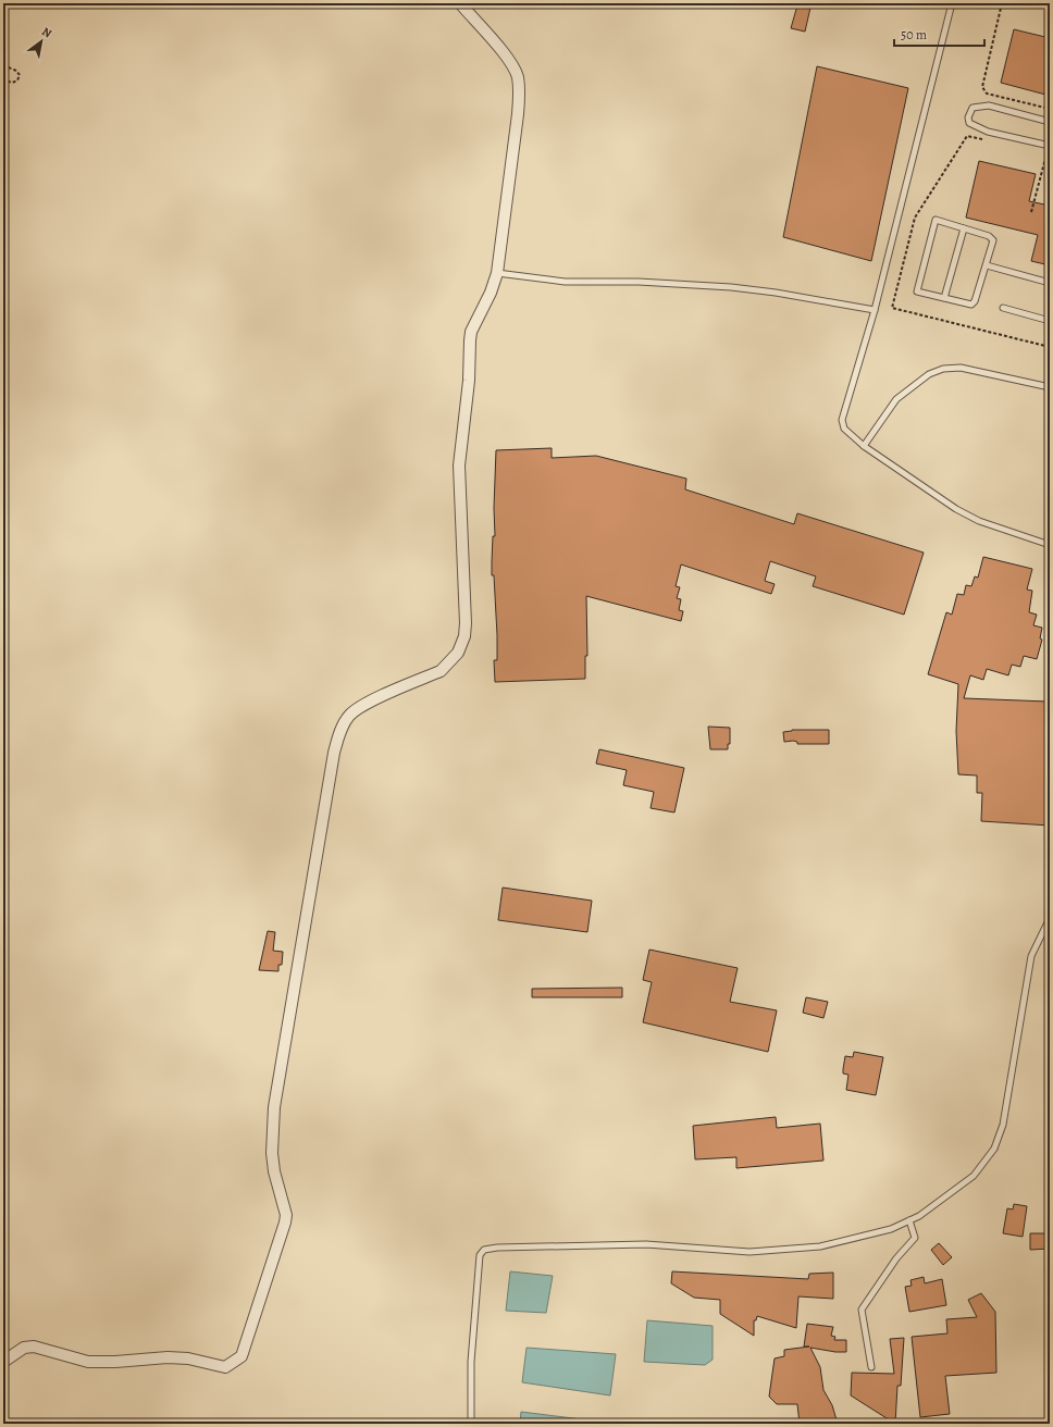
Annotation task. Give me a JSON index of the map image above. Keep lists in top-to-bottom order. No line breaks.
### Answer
{"scale_bar":"50 m","north":"top right"}
